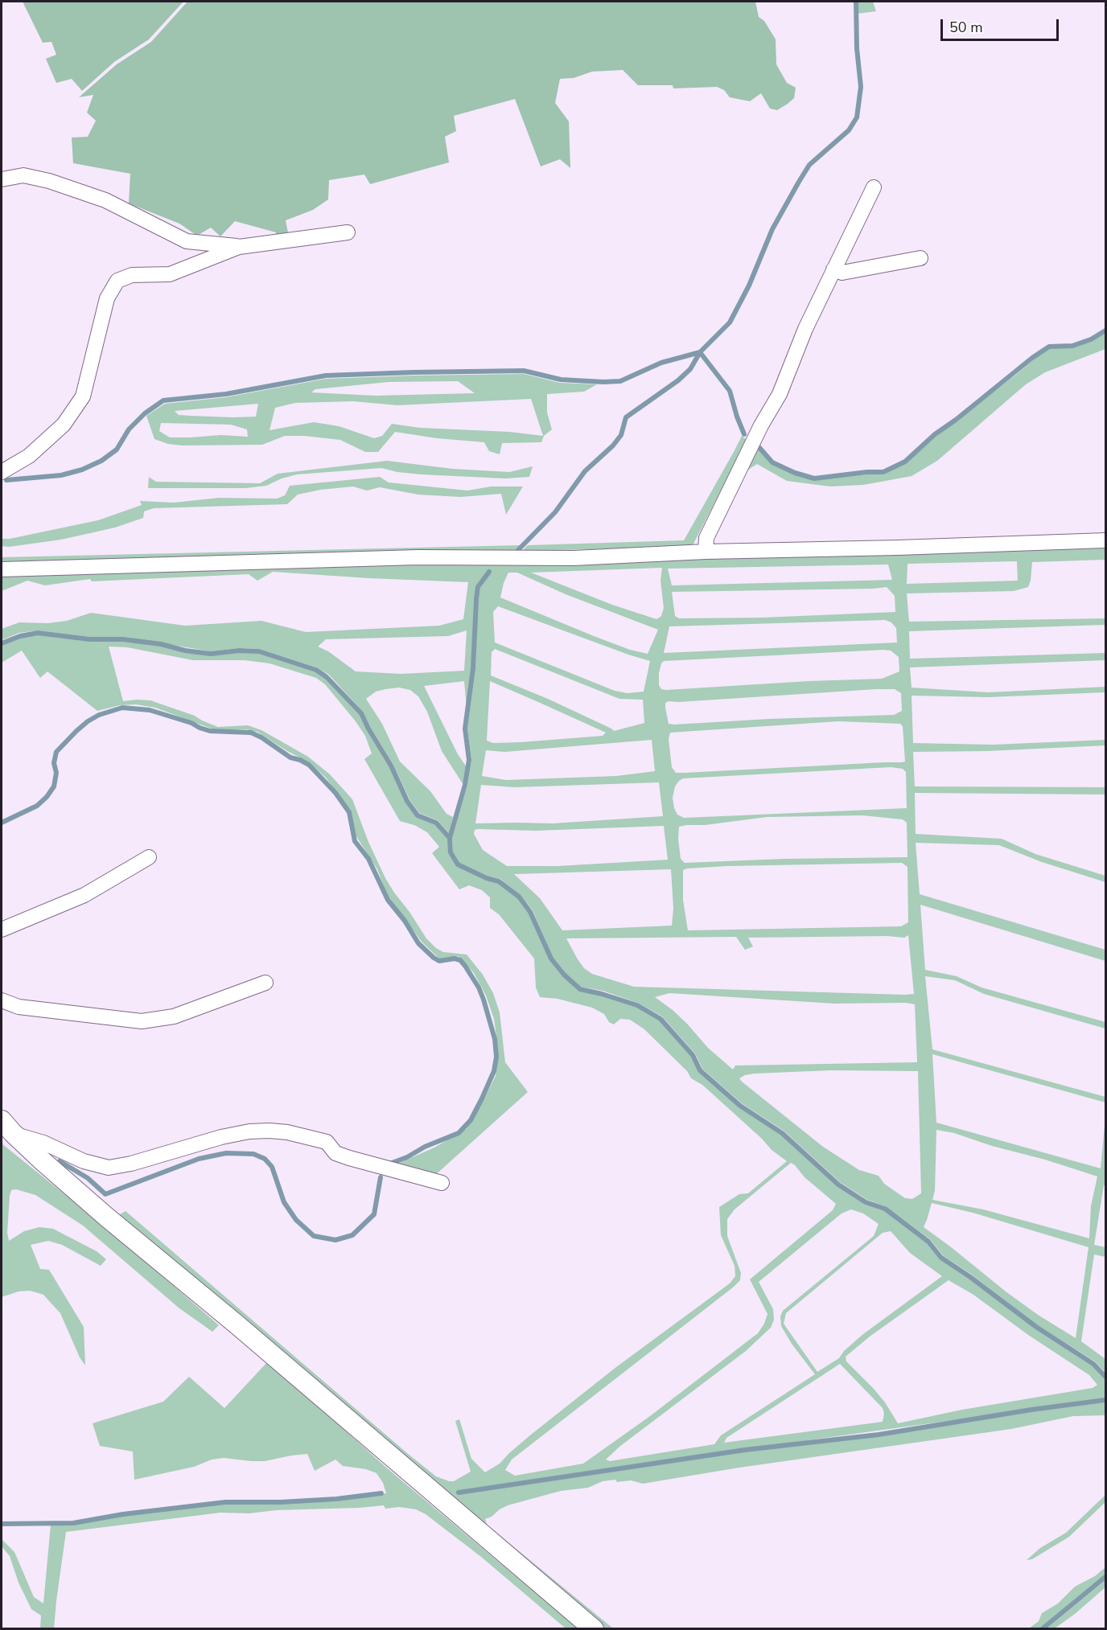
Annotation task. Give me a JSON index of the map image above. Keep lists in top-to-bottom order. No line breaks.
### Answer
{"scale_bar":"50 m"}
